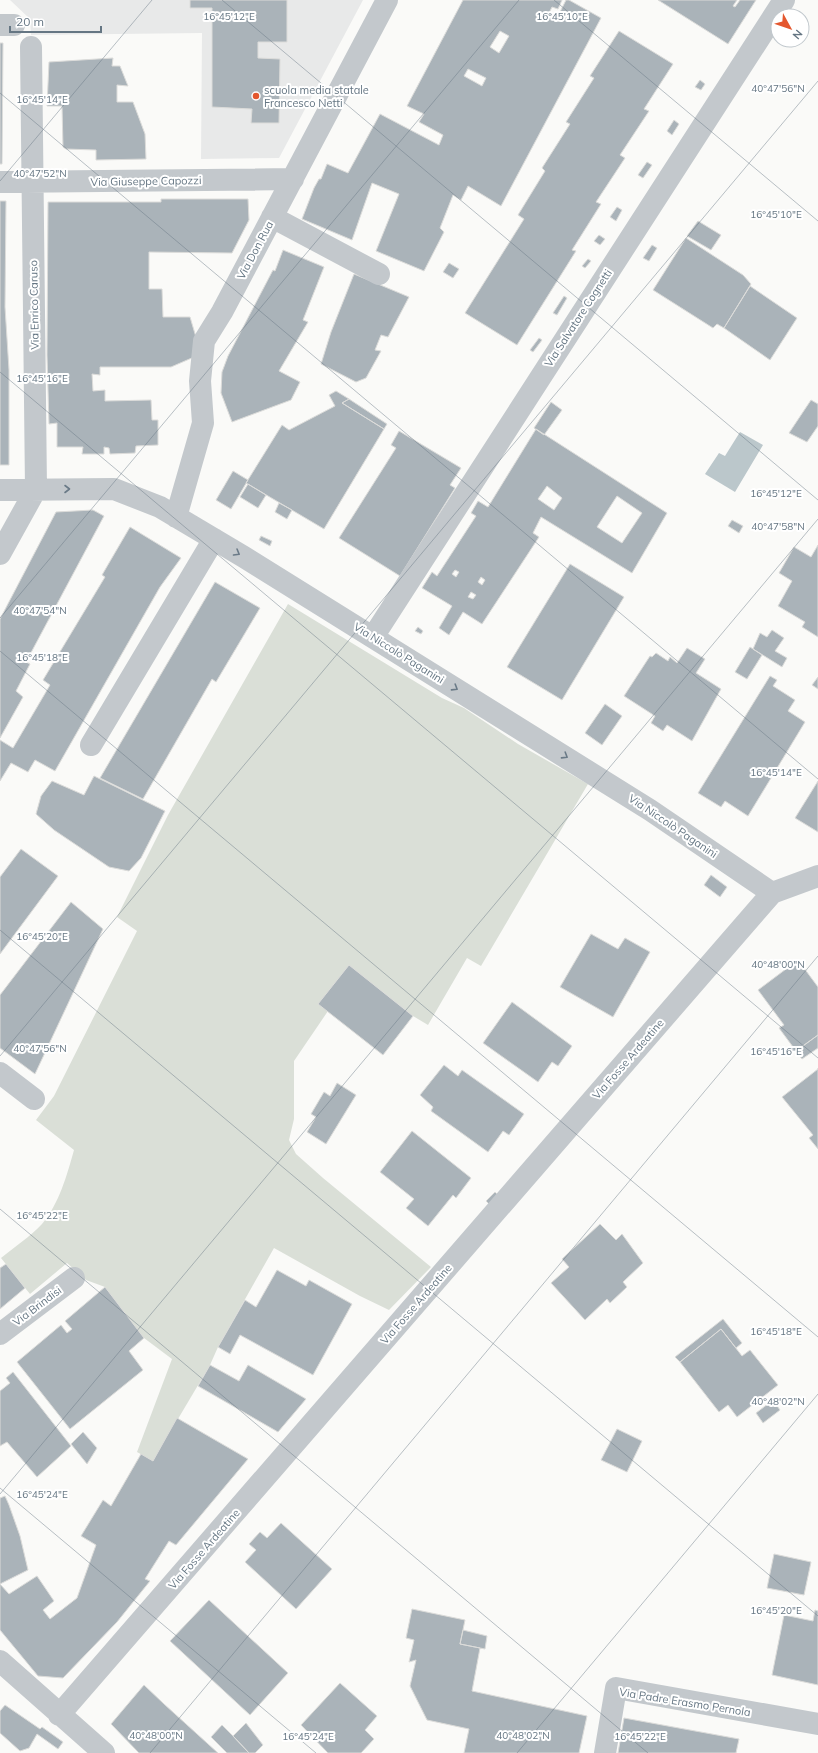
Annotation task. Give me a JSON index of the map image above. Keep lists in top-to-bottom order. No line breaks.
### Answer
{"streets":{"street":["Via Giuseppe Capozzi","Via Don Rua","Via Enrico Caruso","Via Salvatore Cognetti","Via Niccolò Paganini","Via Fosse Ardeatine","Via Brindisi","Via Padre Erasmo Pernola"]},"crossings":[["Via Giuseppe Capozzi","Via Don Rua"],["Via Giuseppe Capozzi","Via Enrico Caruso"],["Via Don Rua","Via Niccolò Paganini"],["Via Enrico Caruso","Via Niccolò Paganini"],["Via Salvatore Cognetti","Via Niccolò Paganini"],["Via Niccolò Paganini","Via Fosse Ardeatine"]],"one_way":["Via Niccolò Paganini"],"places":["scuola media statale Francesco Netti"],"scale_bar":"20 m","north":"bottom right","coordinates":["16°45'12\"E","16°45'10\"E","40°47'56\"N","16°45'14\"E","40°47'52\"N","16°45'16\"E","40°47'58\"N","40°47'54\"N","16°45'18\"E","16°45'20\"E","40°48'00\"N","16°45'22\"E","40°48'02\"N","16°45'24\"E"]}
